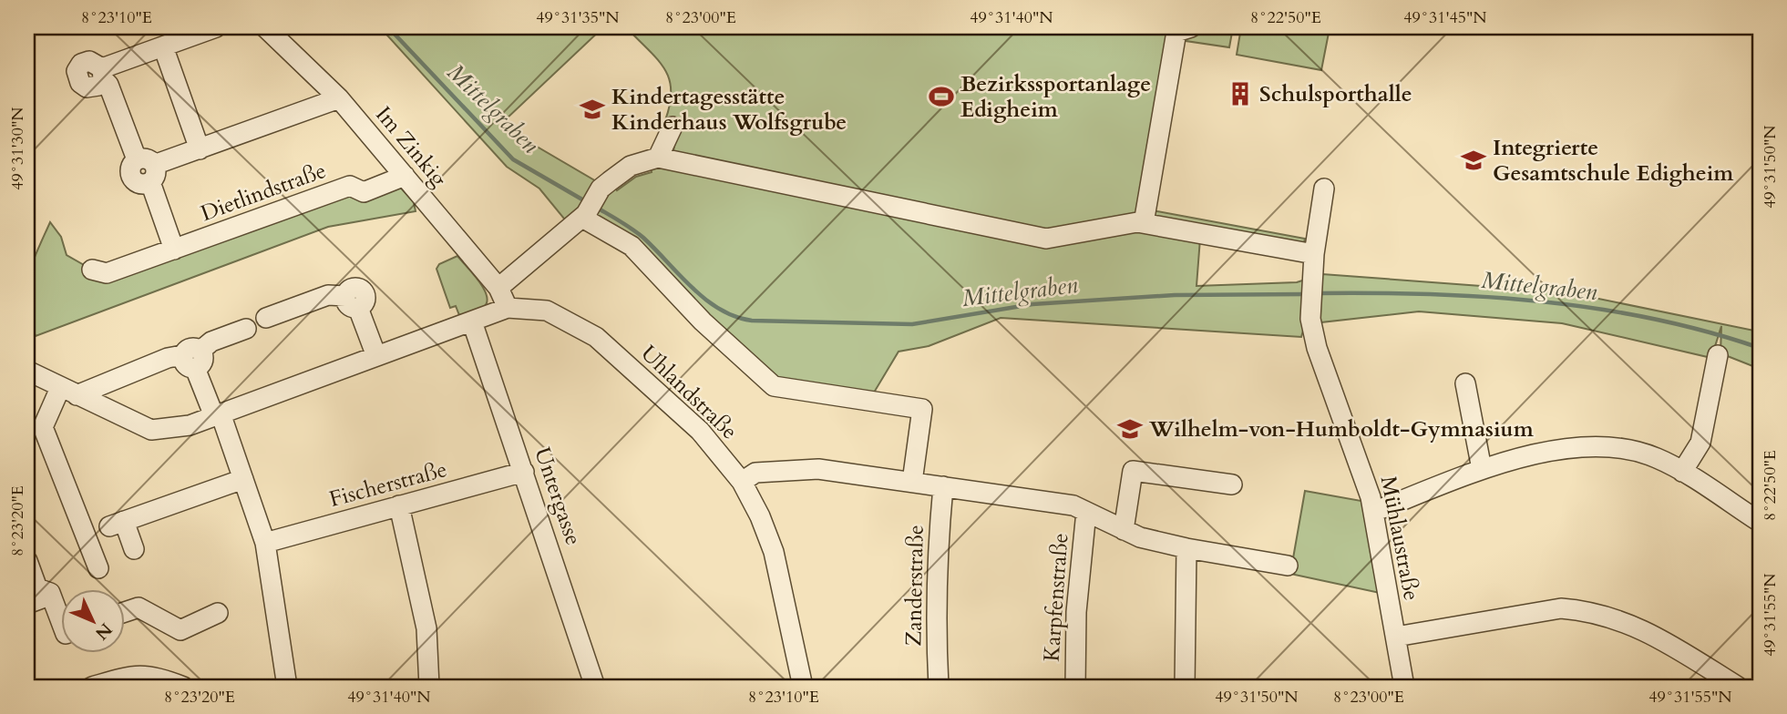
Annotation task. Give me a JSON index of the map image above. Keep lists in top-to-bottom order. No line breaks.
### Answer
{"streets":{"street":["Im Zinkig","Dietlindstraße","Uhlandstraße","Fischerstraße","Untergasse","Mühlaustraße","Zanderstraße","Karpfenstraße"]},"crossings":[["Im Zinkig","Dietlindstraße"],["Im Zinkig","Uhlandstraße"],["Fischerstraße","Untergasse"]],"water":["Mittelgraben"],"places":{"building":["Schulsporthalle"],"sports":["Bezirkssportanlage Edigheim"],"school or university":["Kindertagesstätte Kinderhaus Wolfsgrube","Integrierte Gesamtschule Edigheim","Wilhelm-von-Humboldt-Gymnasium"]},"north":"bottom right","coordinates":["8°23'10\"E","49°31'35\"N","8°23'00\"E","49°31'40\"N","8°22'50\"E","49°31'45\"N","49°31'30\"N","49°31'50\"N","8°23'20\"E","49°31'55\"N"]}
